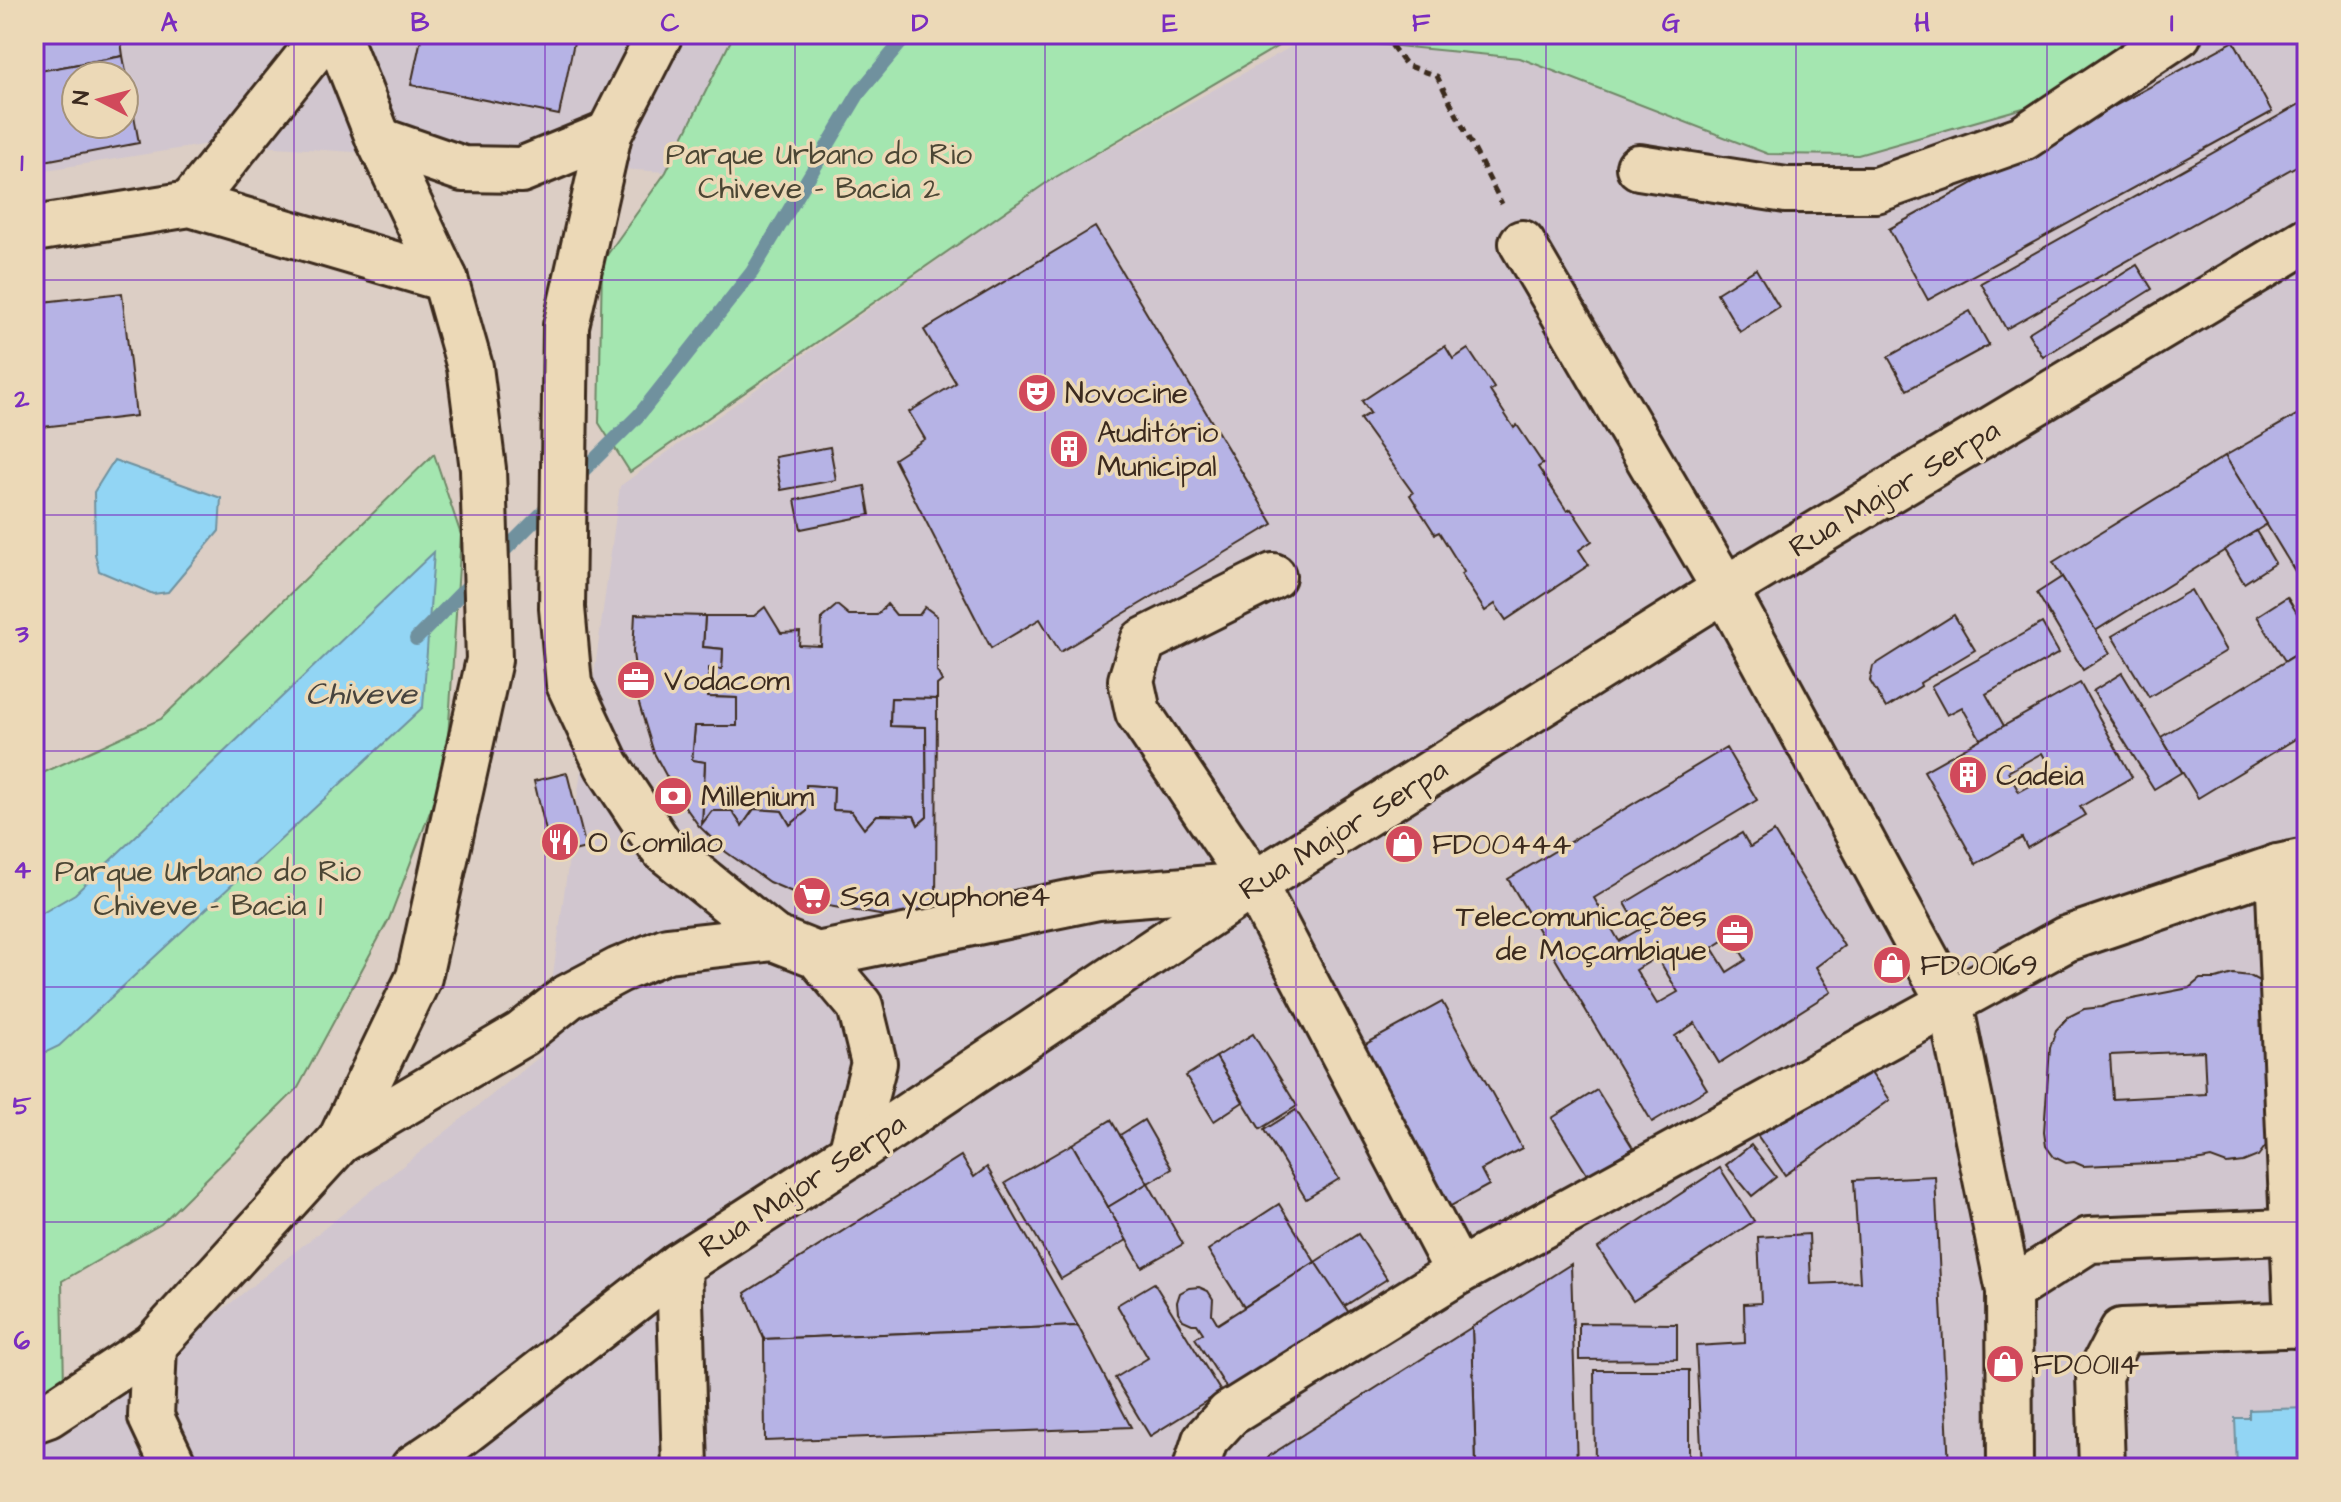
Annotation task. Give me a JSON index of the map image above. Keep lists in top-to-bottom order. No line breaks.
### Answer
{"streets":{"street":["Rua Major Serpa"]},"water":["Chiveve"],"parks":["Parque Urbano do Rio Chiveve - Bacia 2","Parque Urbano do Rio Chiveve - Bacia 1"],"places":{"theatre":["Novocine"],"building":["Auditório Municipal","Cadeia"],"office":["Vodacom","Telecomunicações de Moçambique"],"bank":["Millenium"],"restaurant":["O Comilao"],"shop":["FD00444","FD00169","FD00114"],"supermarket":["Ssa youphone4"]},"north":"left","grid":{"columns":["A","B","C","D","E","F","G","H","I"],"rows":["1","2","3","4","5","6"]}}
